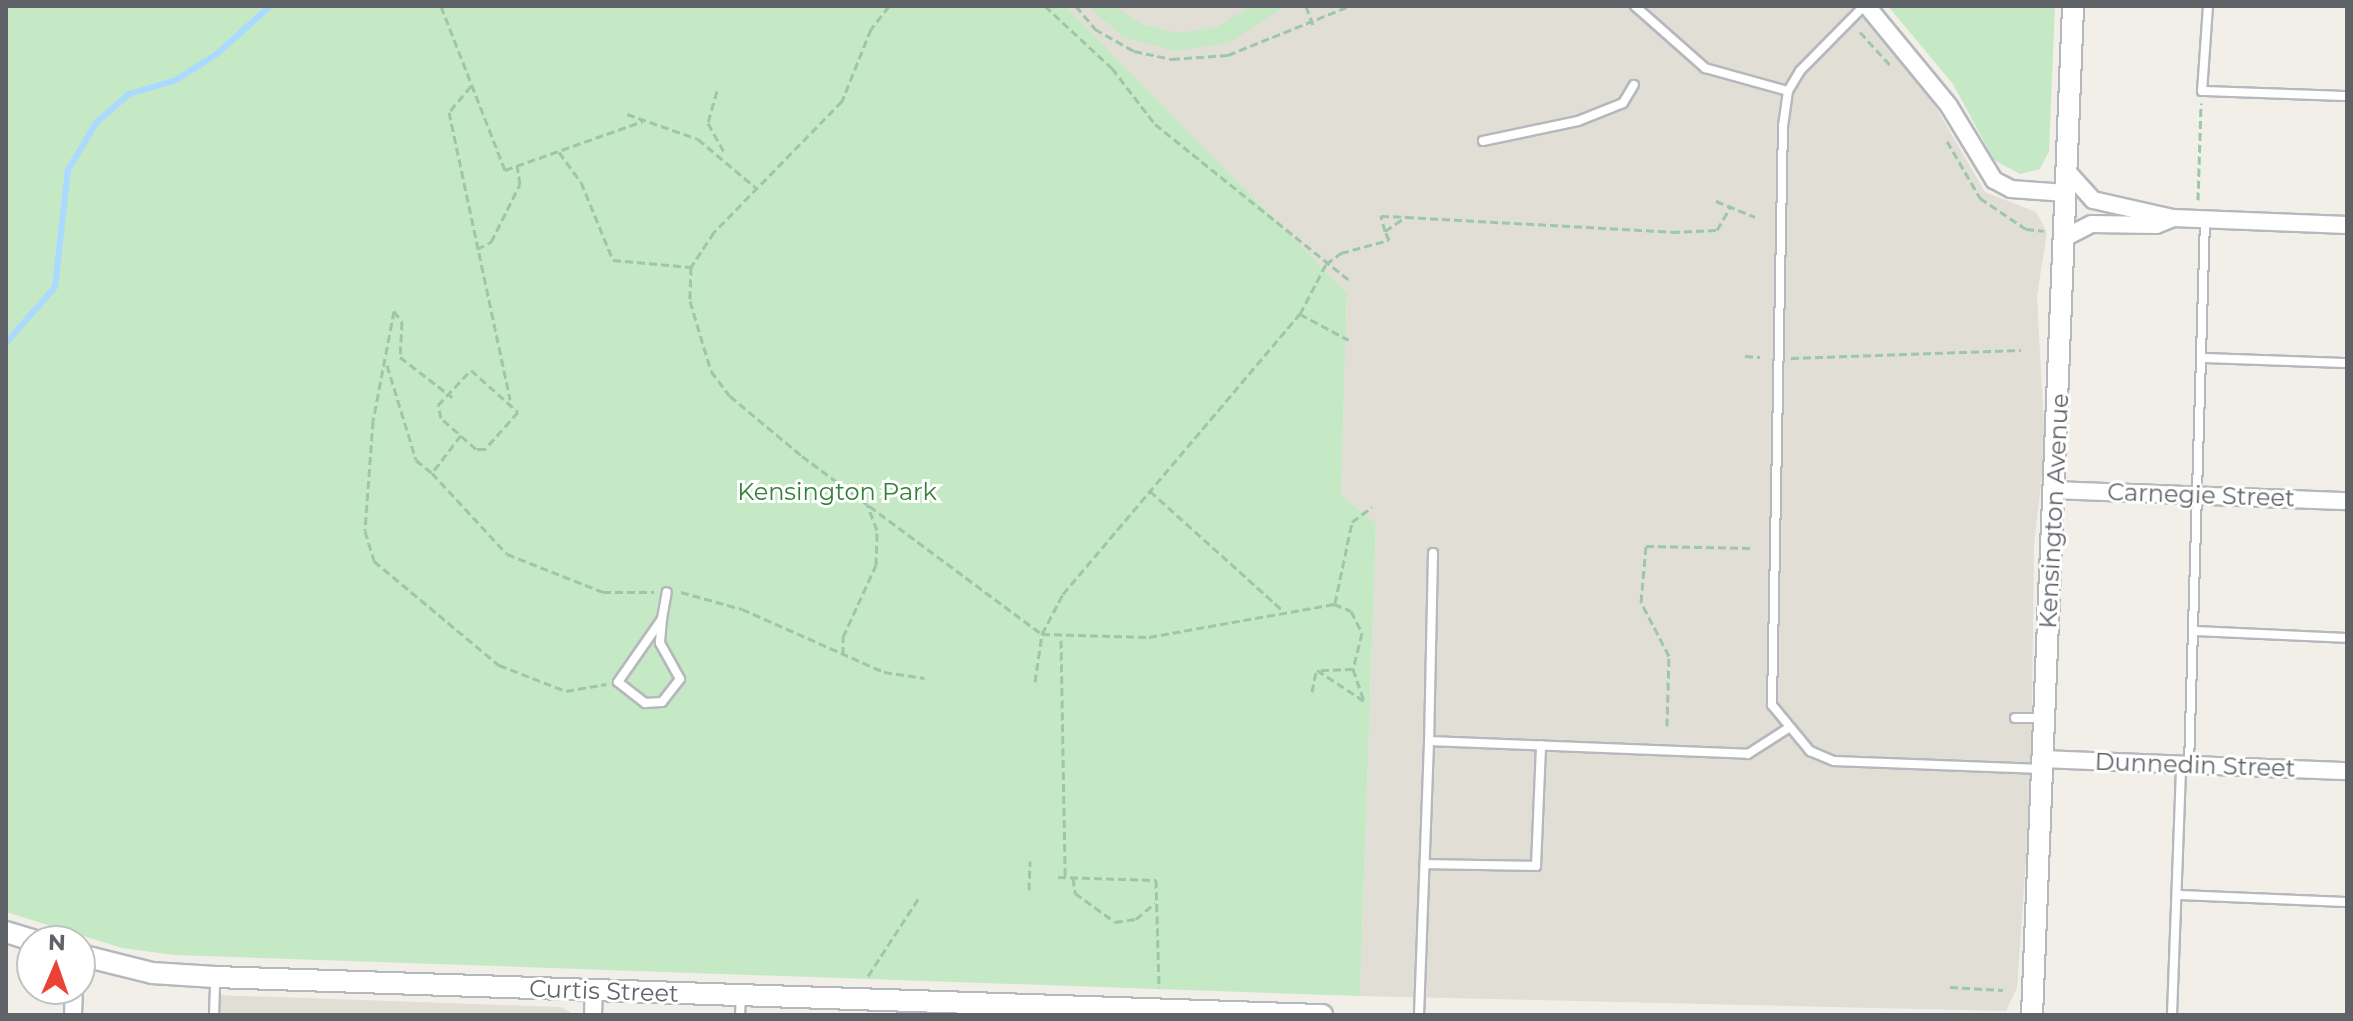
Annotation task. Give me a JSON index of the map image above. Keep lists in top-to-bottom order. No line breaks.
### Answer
{"streets":{"street":["Carnegie Street","Kensington Avenue","Dunnedin Street","Curtis Street"]},"crossings":[["Carnegie Street","Kensington Avenue"],["Kensington Avenue","Dunnedin Street"]],"parks":["Kensington Park"],"north":"top"}
